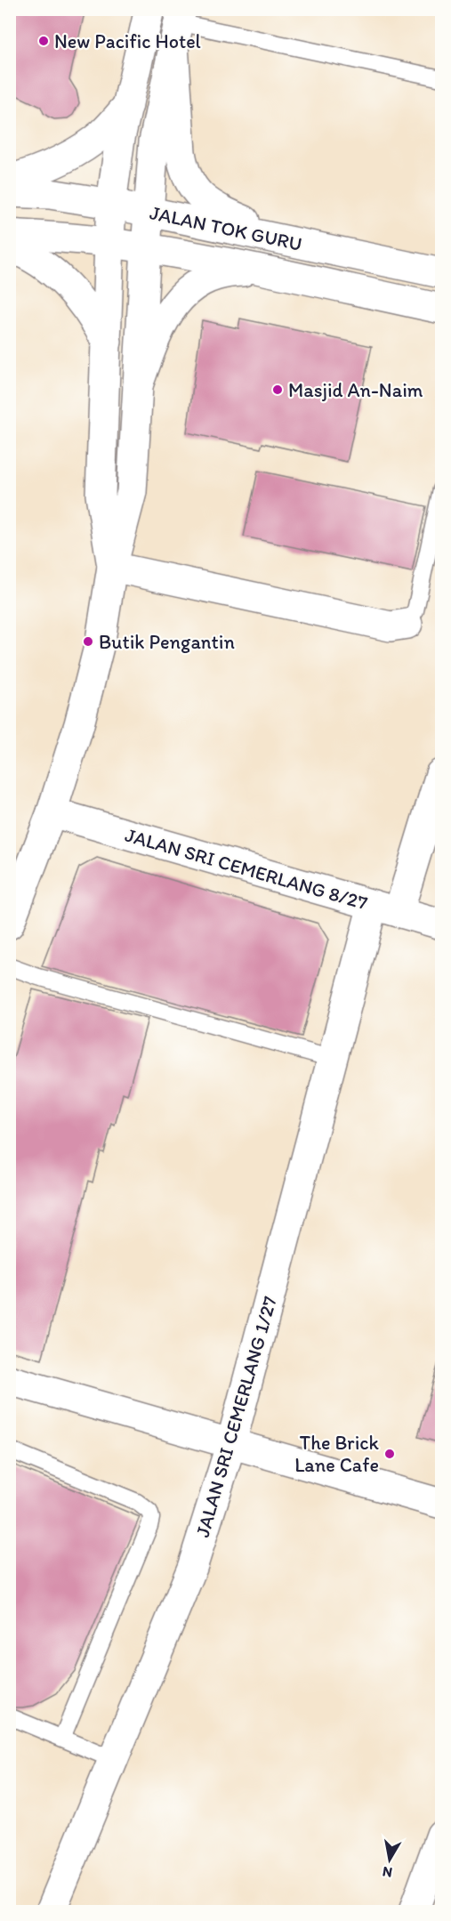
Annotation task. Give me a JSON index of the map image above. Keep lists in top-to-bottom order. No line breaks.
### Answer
{"streets":{"street":["JALAN TOK GURU","JALAN SRI CEMERLANG 8/27","JALAN SRI CEMERLANG 1/27"]},"crossings":[["JALAN SRI CEMERLANG 8/27","JALAN SRI CEMERLANG 1/27"]],"places":["New Pacific Hotel","Masjid An-Naim","Butik Pengantin","The Brick Lane Cafe"],"north":"bottom"}
